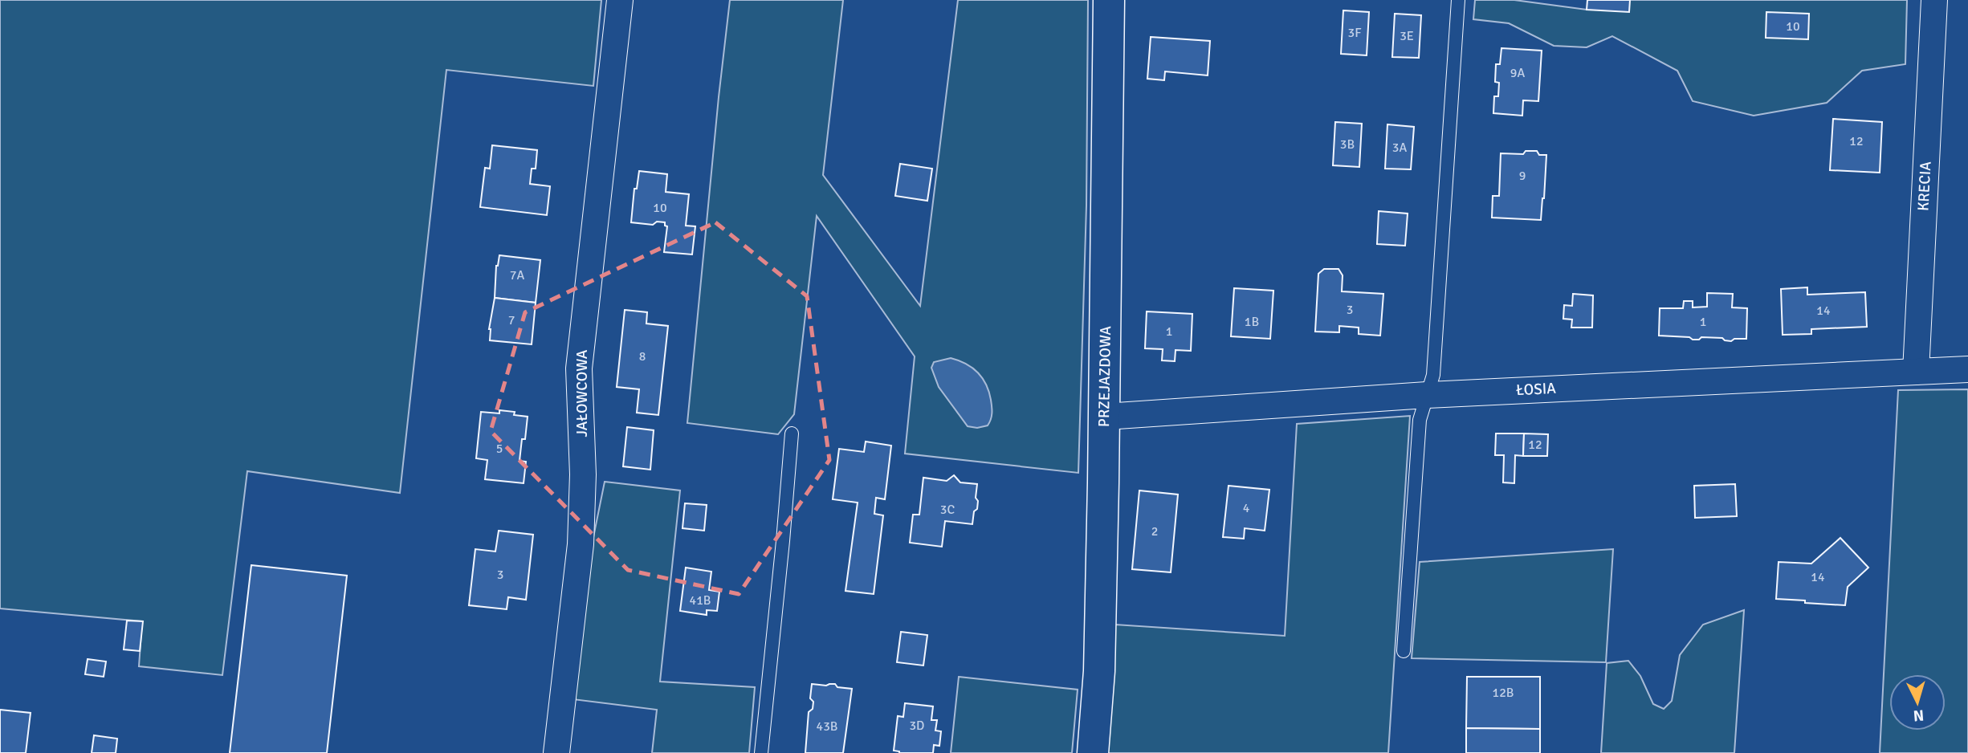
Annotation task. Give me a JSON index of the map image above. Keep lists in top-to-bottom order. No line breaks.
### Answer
{"streets":{"street":["KRECIA","PRZEJAZDOWA","ŁOSIA","JAŁOWCOWA"]},"crossings":[["KRECIA","ŁOSIA"],["PRZEJAZDOWA","ŁOSIA"]],"house_numbers":["10","3F","3E","9A","12","3B","3A","9","10","7A","3","14","7","1B","1","1","8","12","5","4","3C","2","3","14","41B","12B","3D","43B"],"north":"bottom"}
